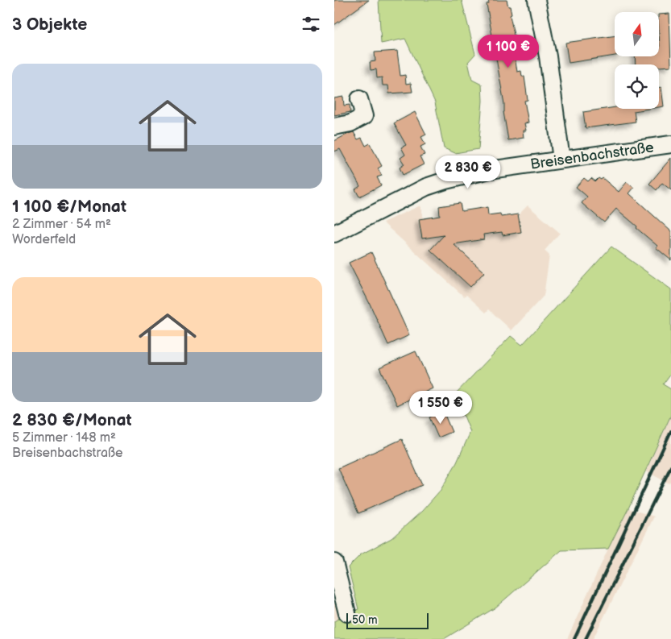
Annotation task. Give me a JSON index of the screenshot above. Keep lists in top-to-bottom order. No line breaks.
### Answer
{"streets":{"street":["Breisenbachstraße"]},"scale_bar":"50 m","north":"top","page":{"heading":"3 Objekte","price":["1 100 €","2 830 €","1 550 €"],"list":[{"name":"1 100 €/Monat","note":"2 Zimmer · 54 m² · Worderfeld"},{"name":"2 830 €/Monat","note":"5 Zimmer · 148 m² · Breisenbachstraße"}],"scale":"50 m"}}
